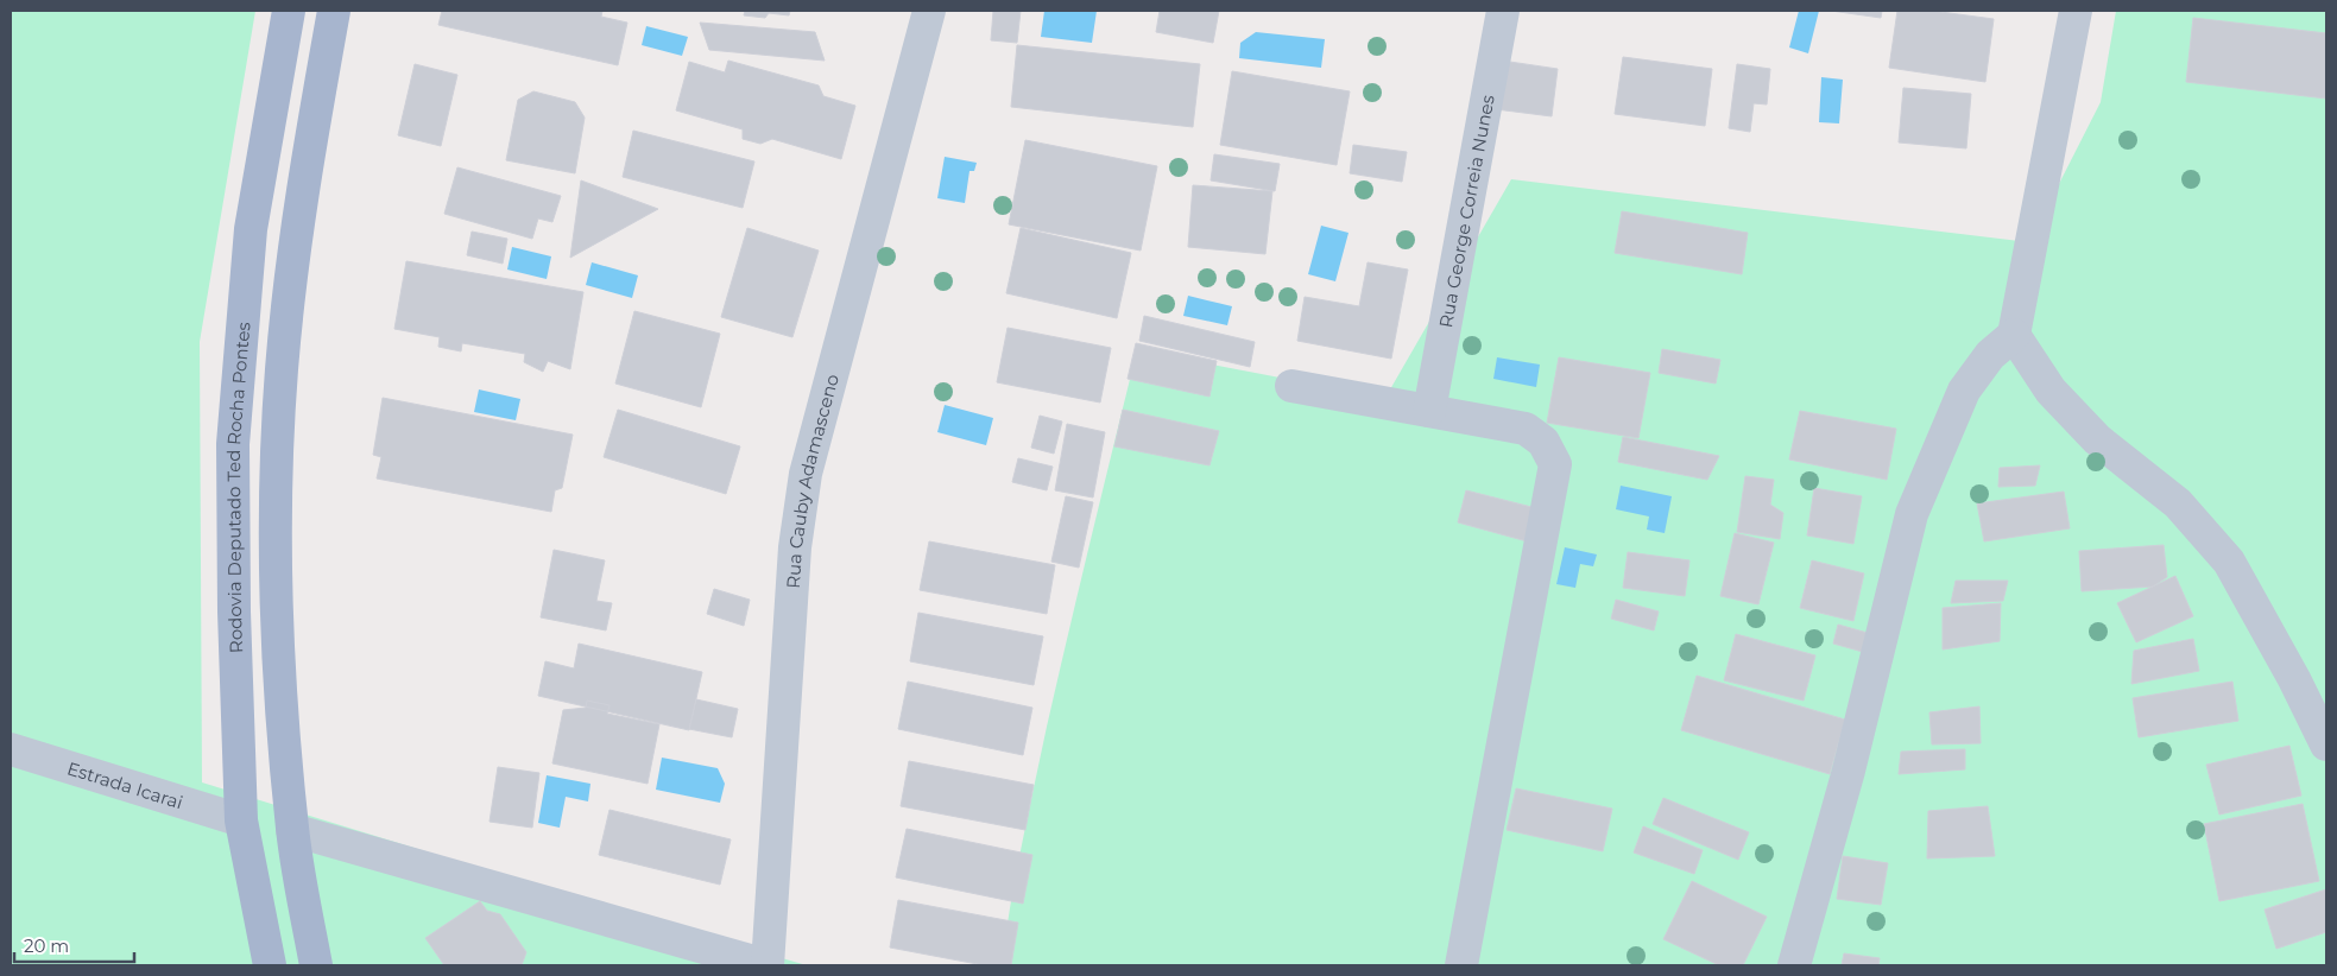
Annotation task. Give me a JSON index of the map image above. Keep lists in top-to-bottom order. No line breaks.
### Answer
{"streets":{"main road":["Rodovia Deputado Ted Rocha Pontes"],"street":["Rua George Correia Nunes","Rua Cauby Adamasceno","Estrada Icarai"]},"crossings":[["Rodovia Deputado Ted Rocha Pontes","Estrada Icarai"]],"scale_bar":"20 m"}
